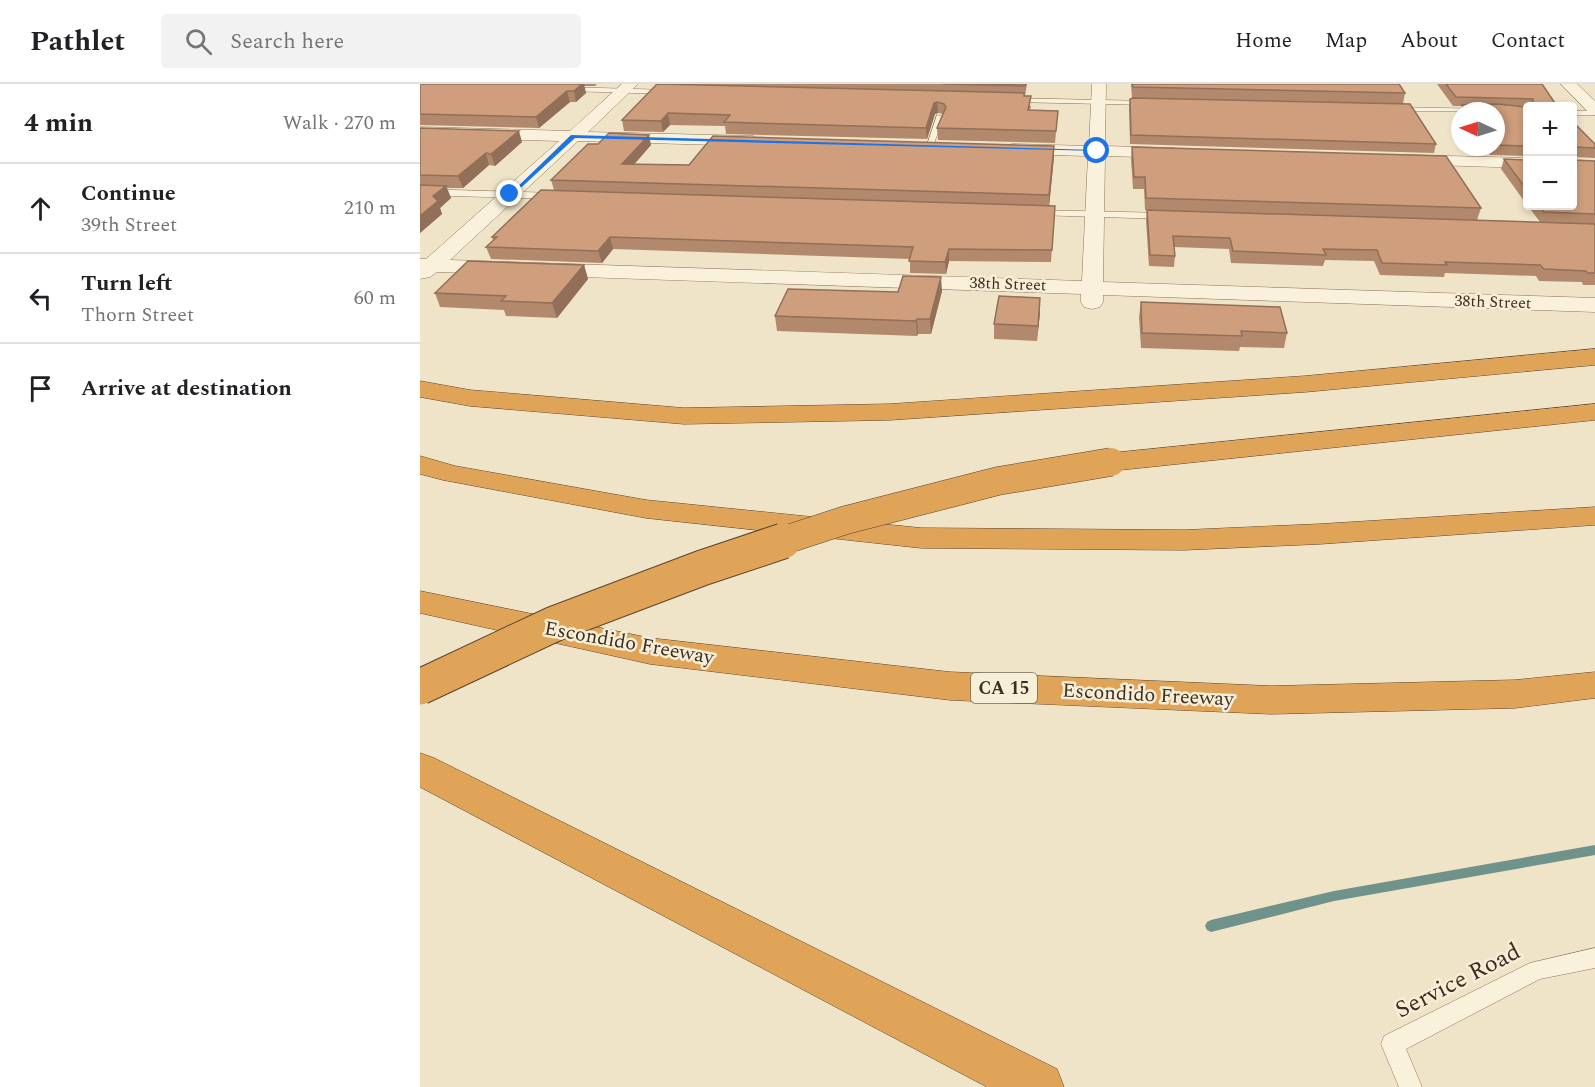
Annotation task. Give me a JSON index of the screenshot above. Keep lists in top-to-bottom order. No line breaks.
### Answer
{"streets":{"highway":["Escondido Freeway","CA 15"],"street":["38th Street"],"lane":["Service Road"]},"north":"left","page":{"header":"Pathlet","search":"Search here","nav":["Home","Map","About","Contact"],"heading":["4 min","Walk · 270 m"],"map_buttons":["+","−"],"list":[["Continue","39th Street","210 m"],["Turn left","Thorn Street","60 m"],"Arrive at destination"]}}
